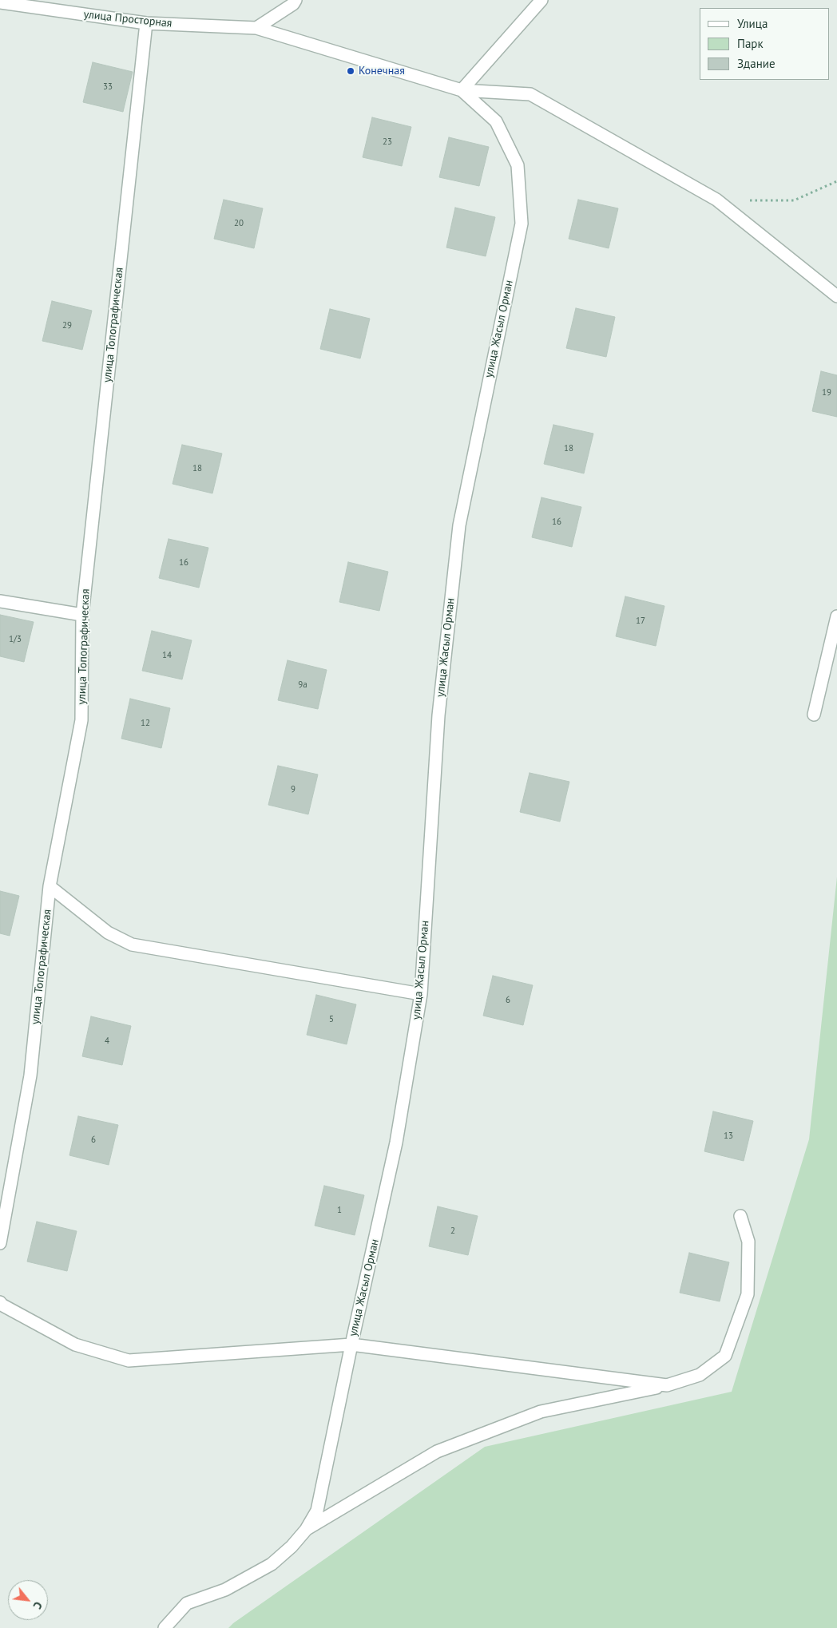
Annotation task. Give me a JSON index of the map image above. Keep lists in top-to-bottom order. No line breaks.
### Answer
{"streets":{"street":["улица Просторная","улица Топографическая","улица Жасыл Орман"]},"crossings":[["улица Просторная","улица Топографическая"],["улица Просторная","улица Жасыл Орман"]],"places":["Конечная"],"house_numbers":["33","23","20","29","19","18","18","16","16","17","1/3","14","9а","12","9","6","5","4","13","6","1","2"],"legend":["Улица","Парк","Здание"],"north":"bottom right"}
